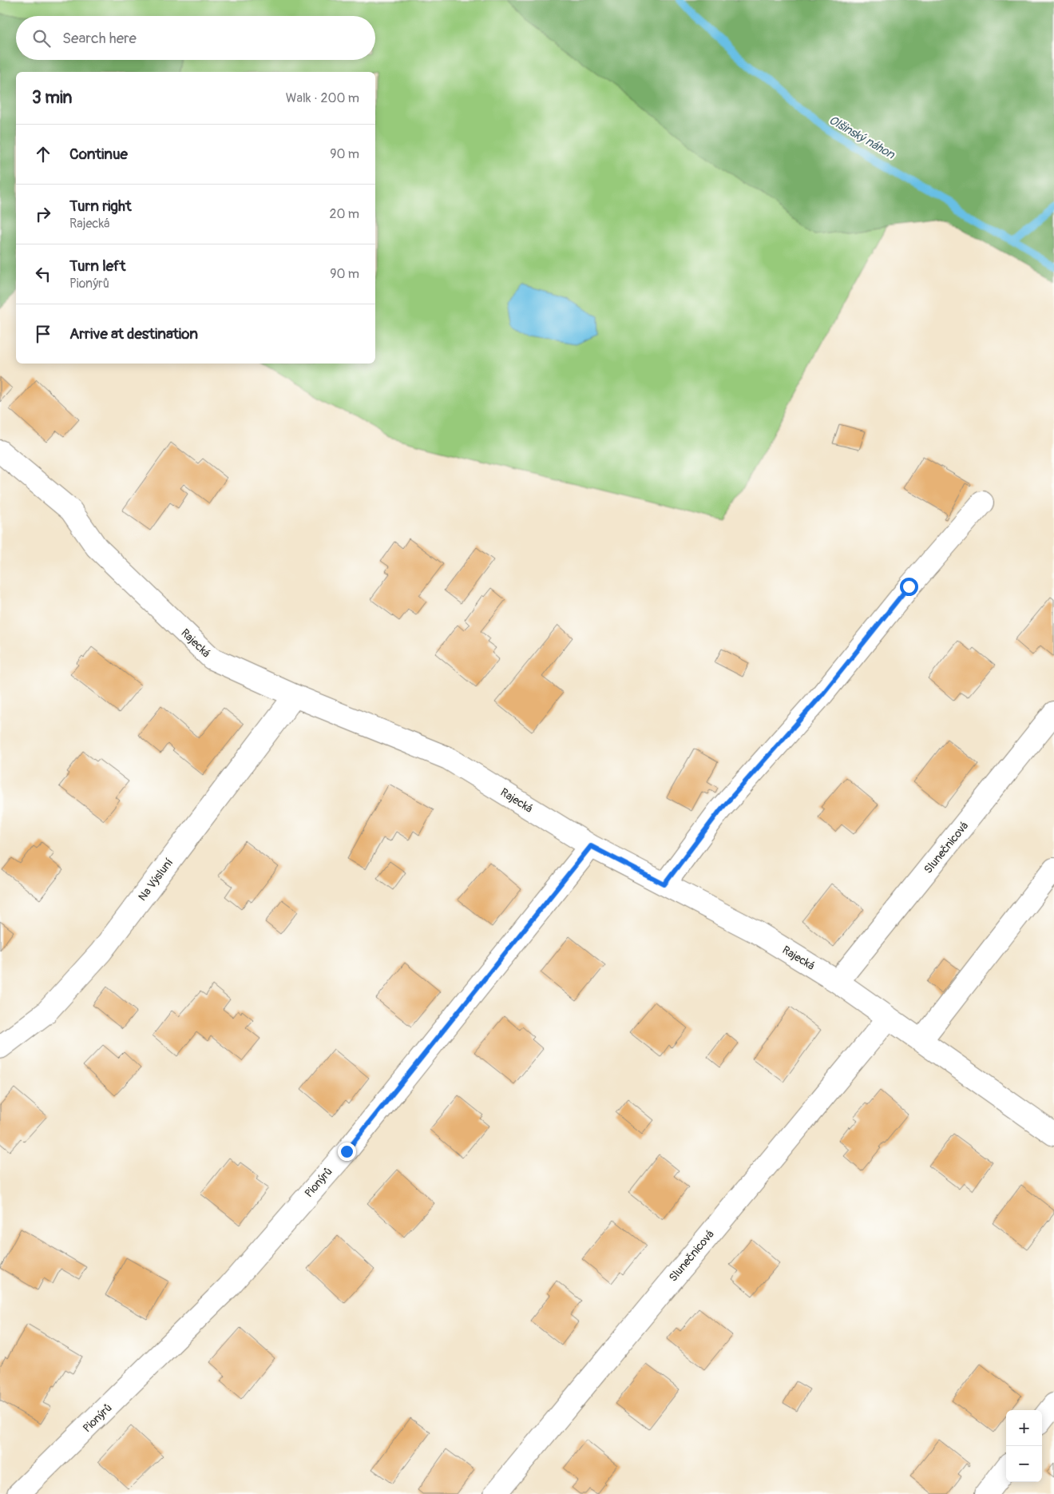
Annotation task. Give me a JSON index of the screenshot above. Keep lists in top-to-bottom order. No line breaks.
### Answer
{"streets":{"street":["Rajecká","Slunečnicová","Na Výsluní","Pionýrů"]},"crossings":[["Rajecká","Slunečnicová"],["Rajecká","Na Výsluní"],["Rajecká","Pionýrů"]],"water":["Olšinský náhon"],"page":{"search":"Search here","heading":["3 min","Walk · 200 m"],"list":[["Continue","90 m"],["Turn right","Rajecká","20 m"],["Turn left","Pionýrů","90 m"],"Arrive at destination"],"map_buttons":["+","−"]}}
